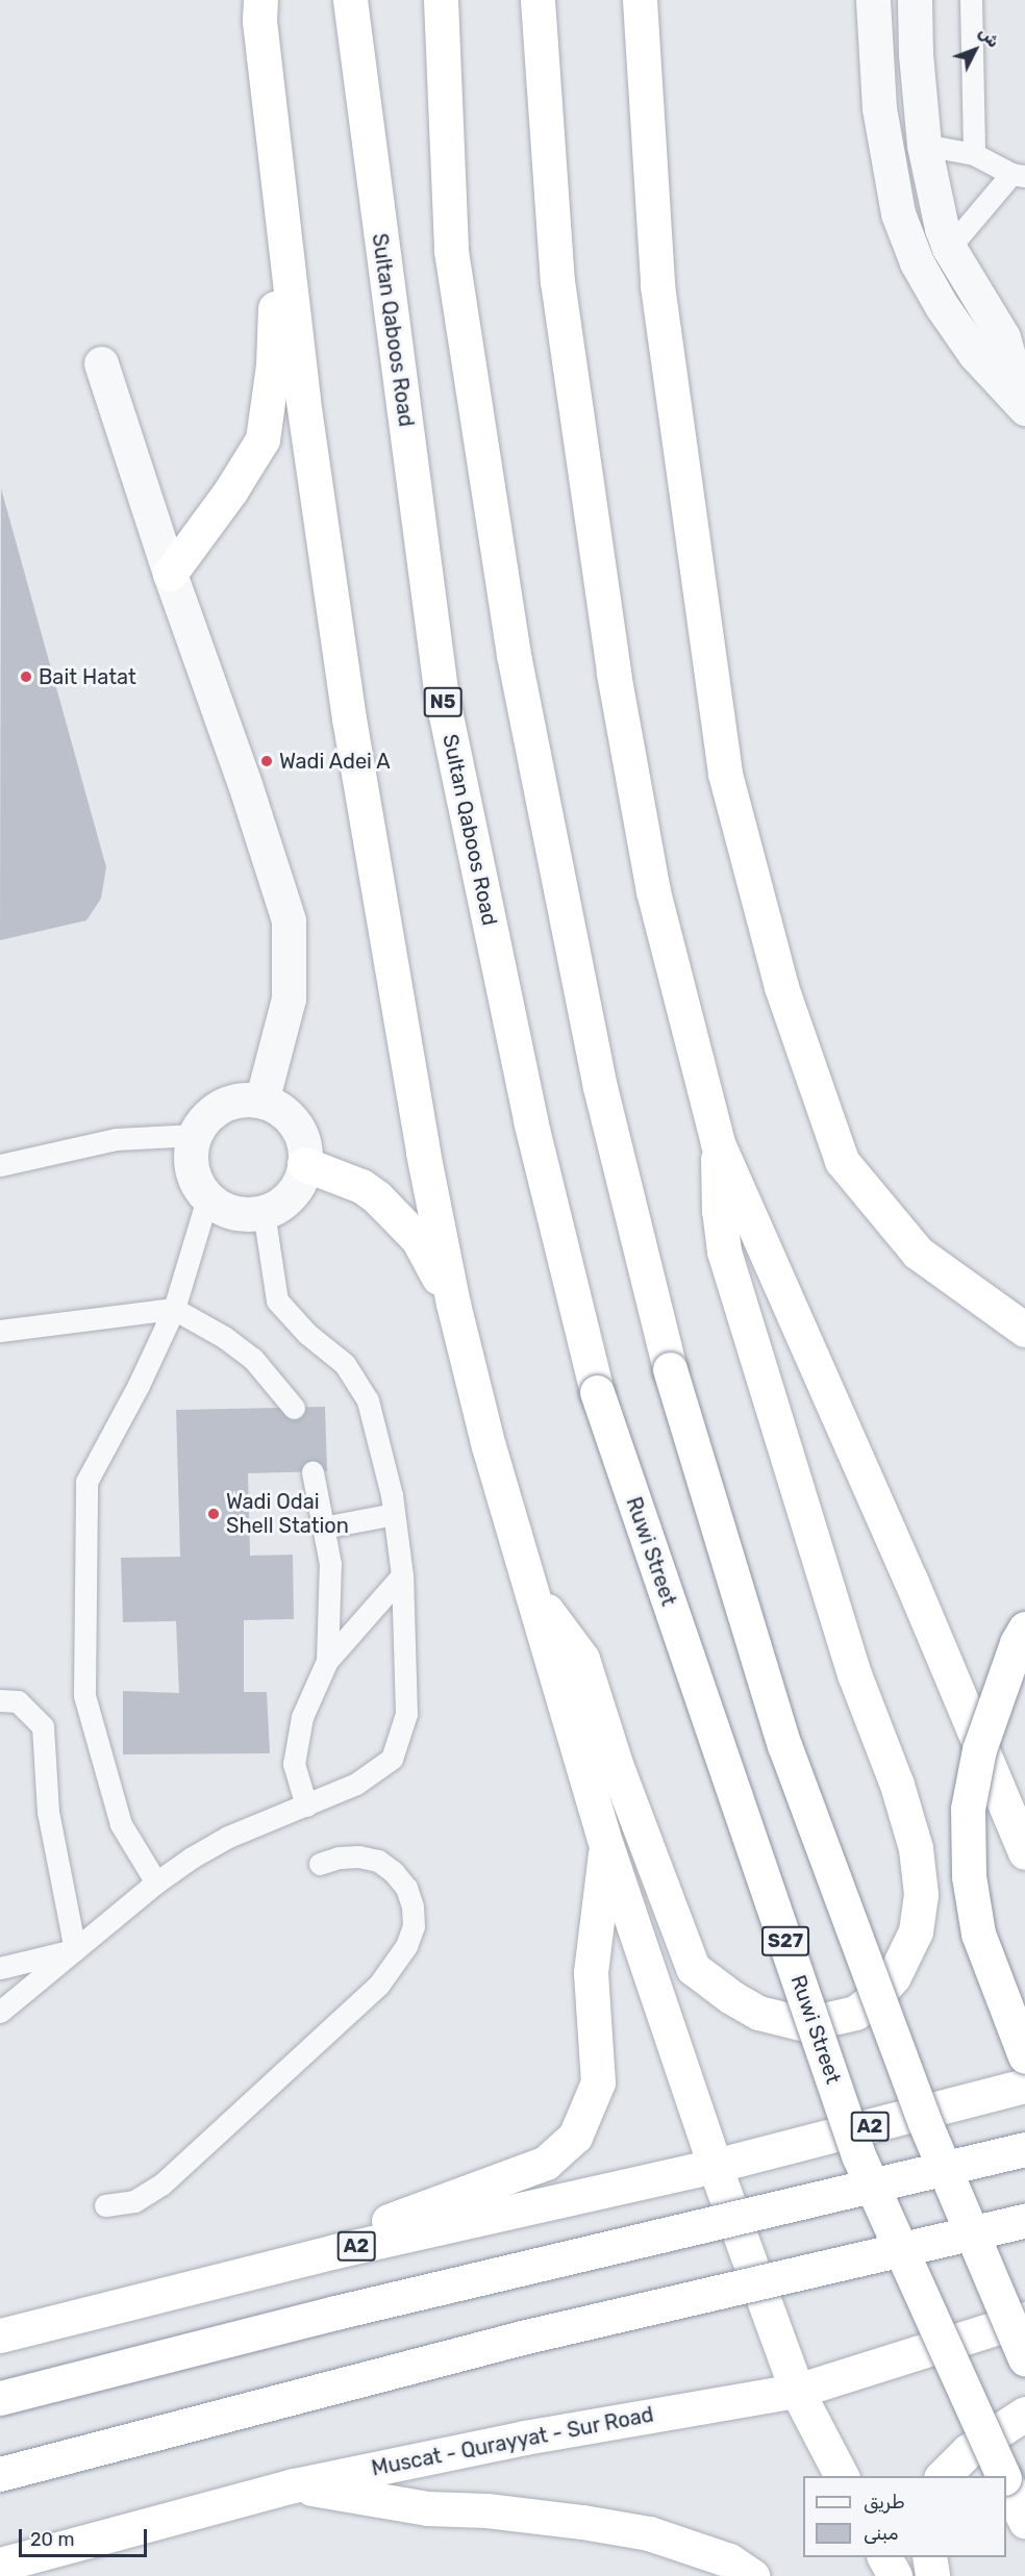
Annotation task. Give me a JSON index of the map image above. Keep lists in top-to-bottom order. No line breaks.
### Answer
{"streets":{"highway":["Sultan Qaboos Road","N5","Ruwi Street","S27","A2","Muscat - Qurayyat - Sur Road"]},"crossings":[["Sultan Qaboos Road","Ruwi Street"]],"places":["Bait Hatat","Wadi Adei A","Wadi Odai Shell Station"],"legend":["طريق","مبنى"],"scale_bar":"20 m","north":"top right"}
